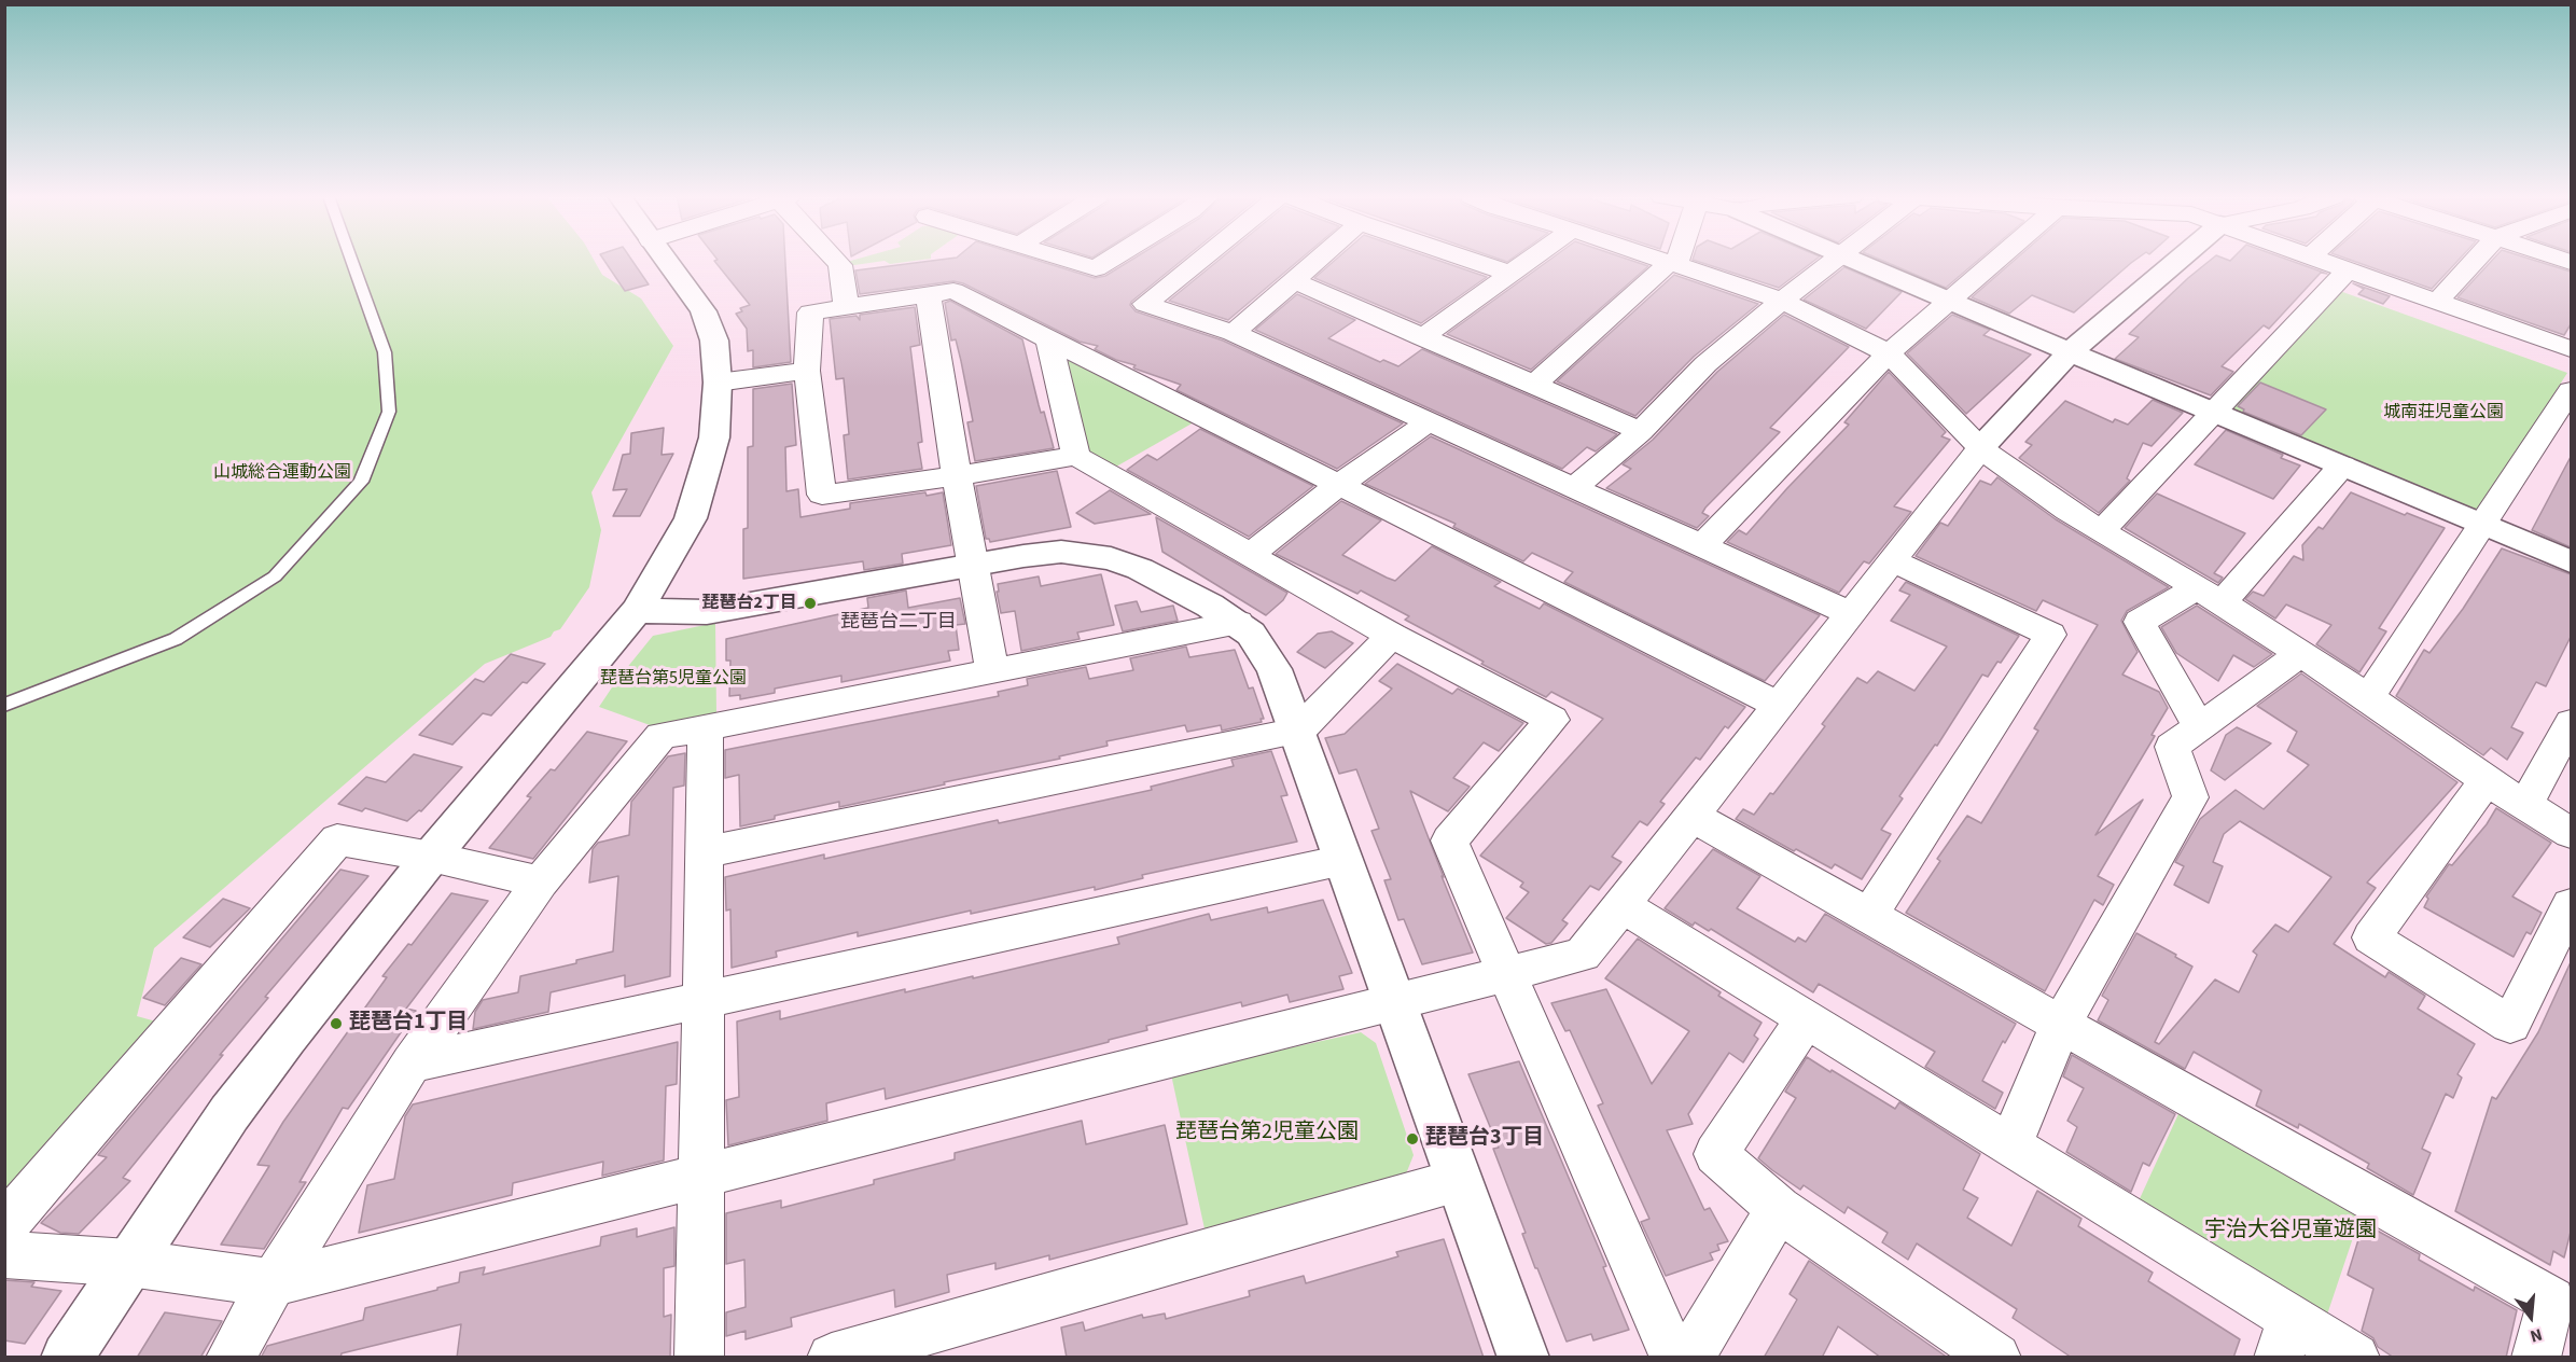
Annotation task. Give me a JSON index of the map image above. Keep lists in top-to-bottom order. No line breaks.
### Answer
{"districts":["琵琶台二丁目"],"parks":["城南荘児童公園","山城総合運動公園","琵琶台第5児童公園","琵琶台第2児童公園","宇治大谷児童遊園"],"places":["琵琶台2丁目","琵琶台1丁目","琵琶台3丁目"],"north":"bottom"}
